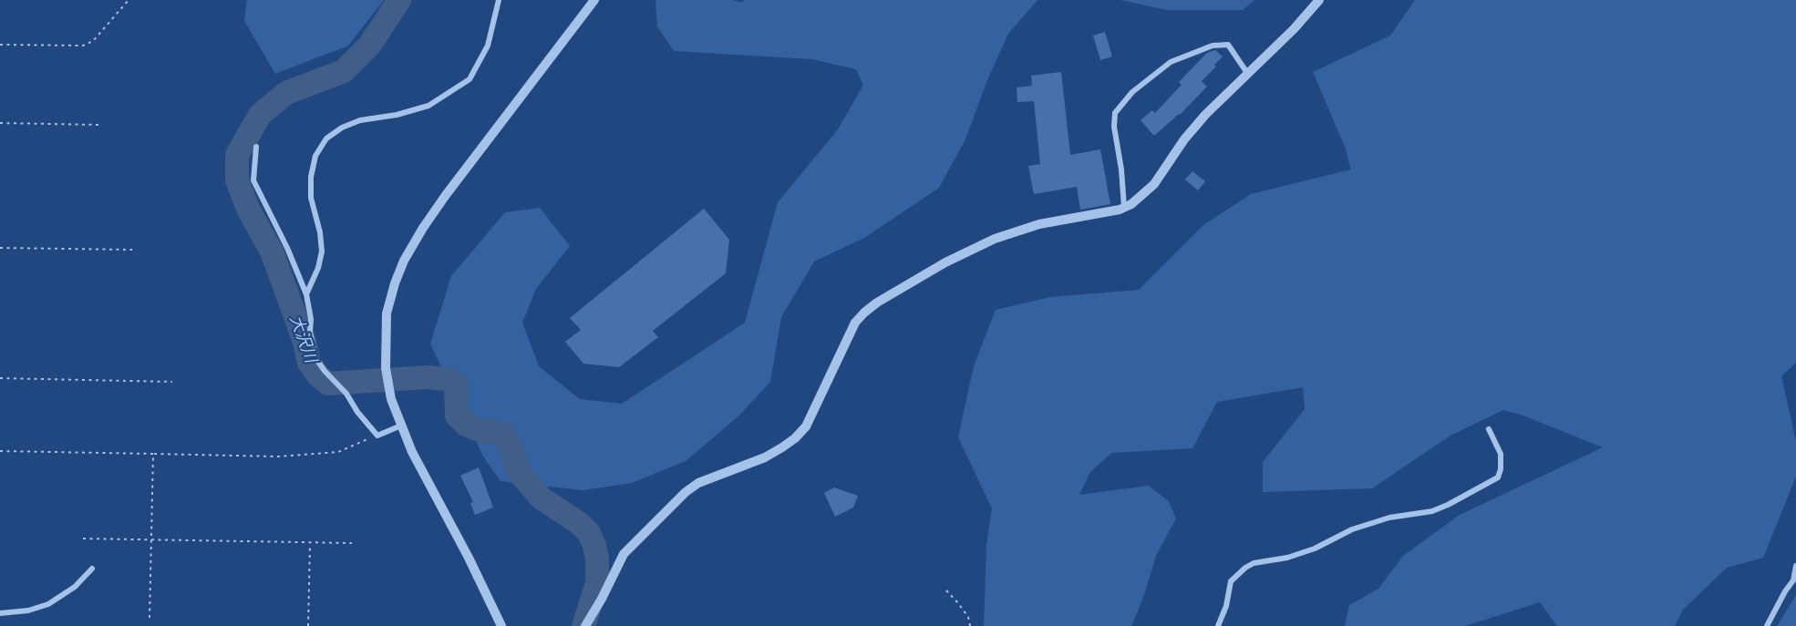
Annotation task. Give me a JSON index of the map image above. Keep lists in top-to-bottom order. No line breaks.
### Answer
{"water":["大沢川"]}
